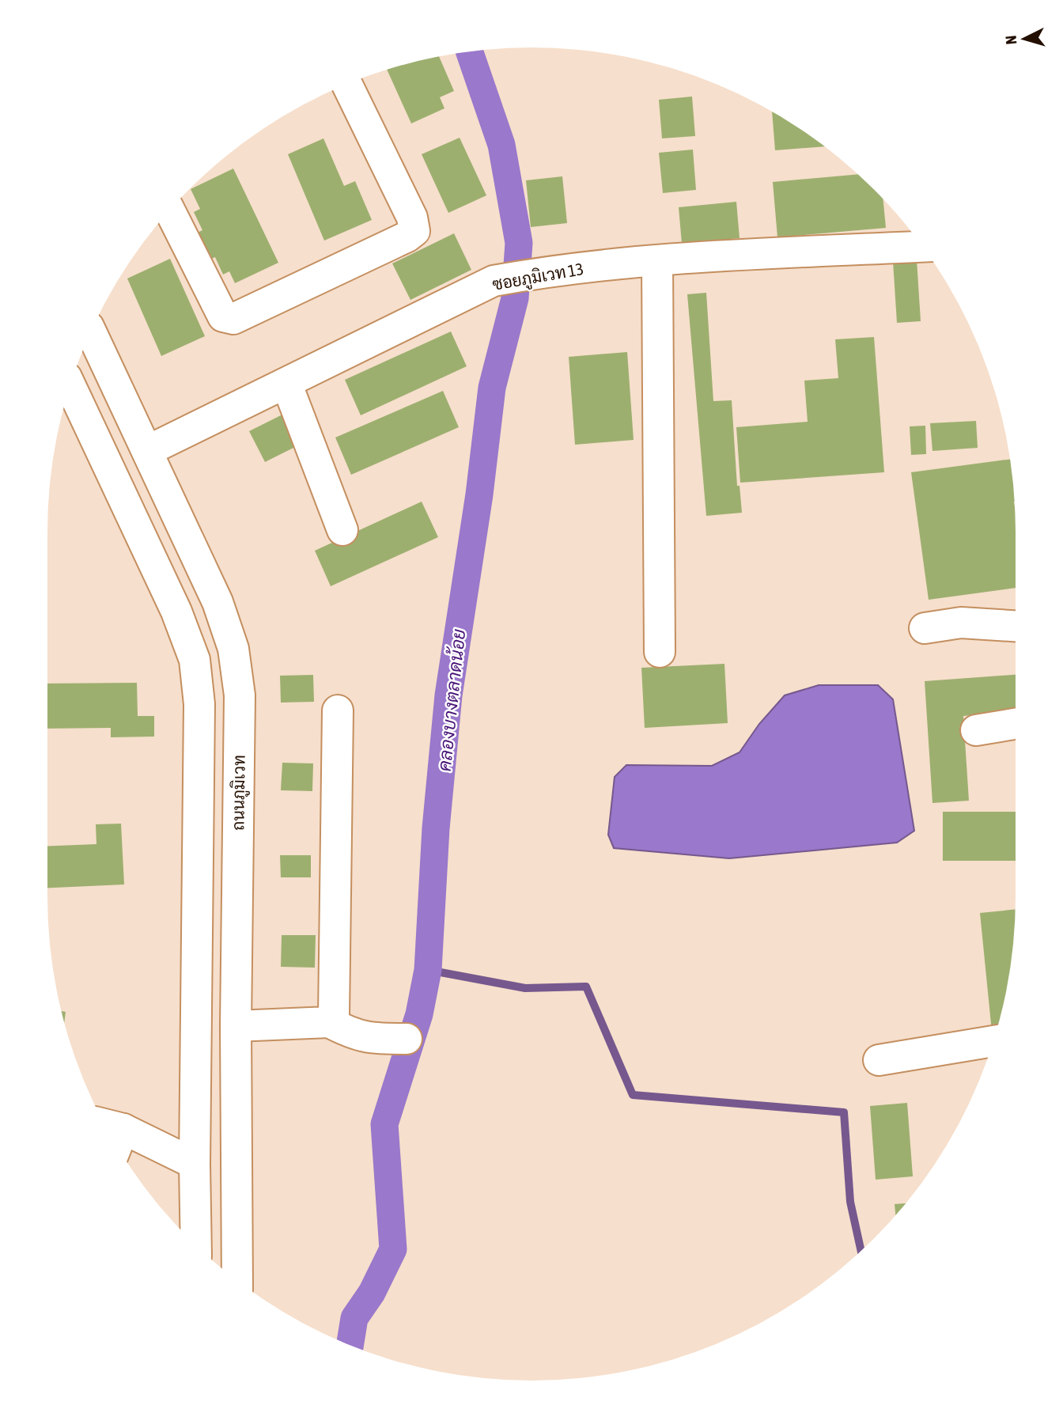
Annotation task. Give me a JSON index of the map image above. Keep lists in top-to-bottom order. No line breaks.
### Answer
{"streets":{"street":["ซอยภูมิเวท 13","ถนนภูมิเวท"]},"crossings":[["ซอยภูมิเวท 13","ถนนภูมิเวท"]],"water":["คลองบางตลาดน้อย"],"north":"left"}
